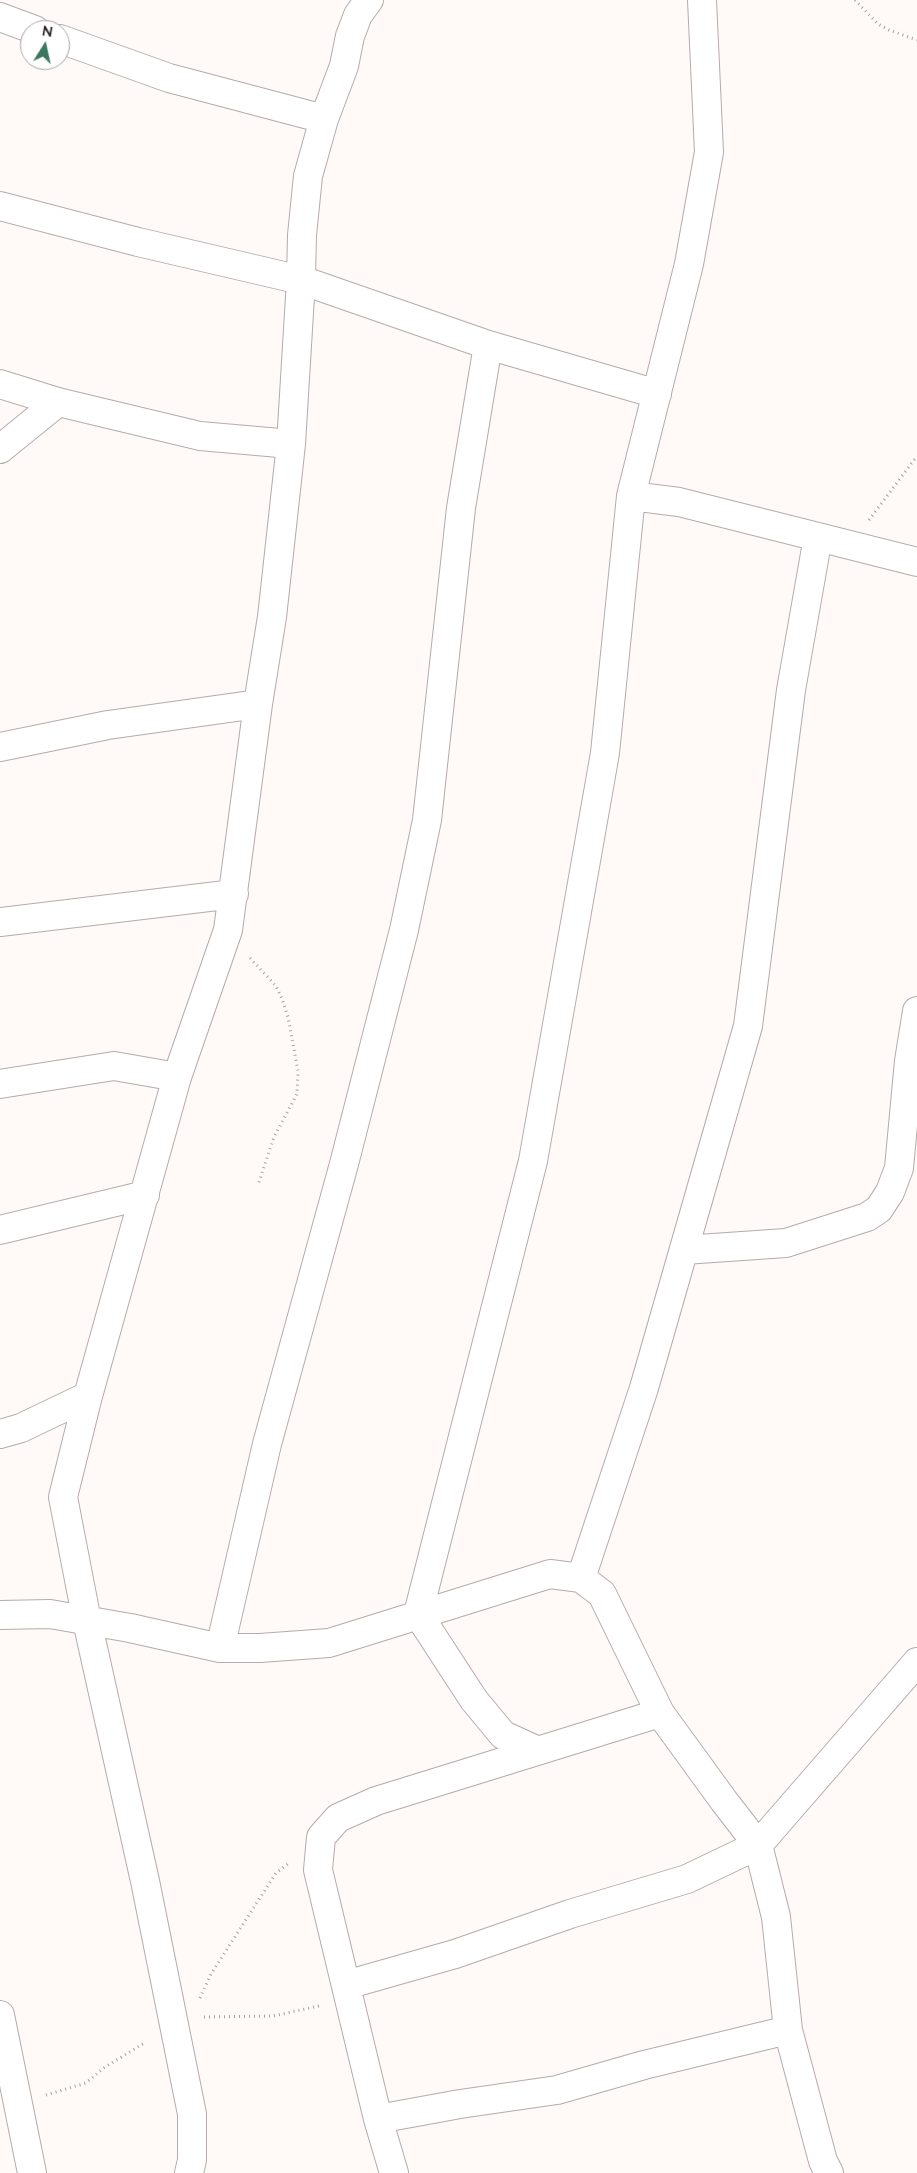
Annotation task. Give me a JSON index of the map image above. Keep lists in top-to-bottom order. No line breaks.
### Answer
{"north":"top"}
